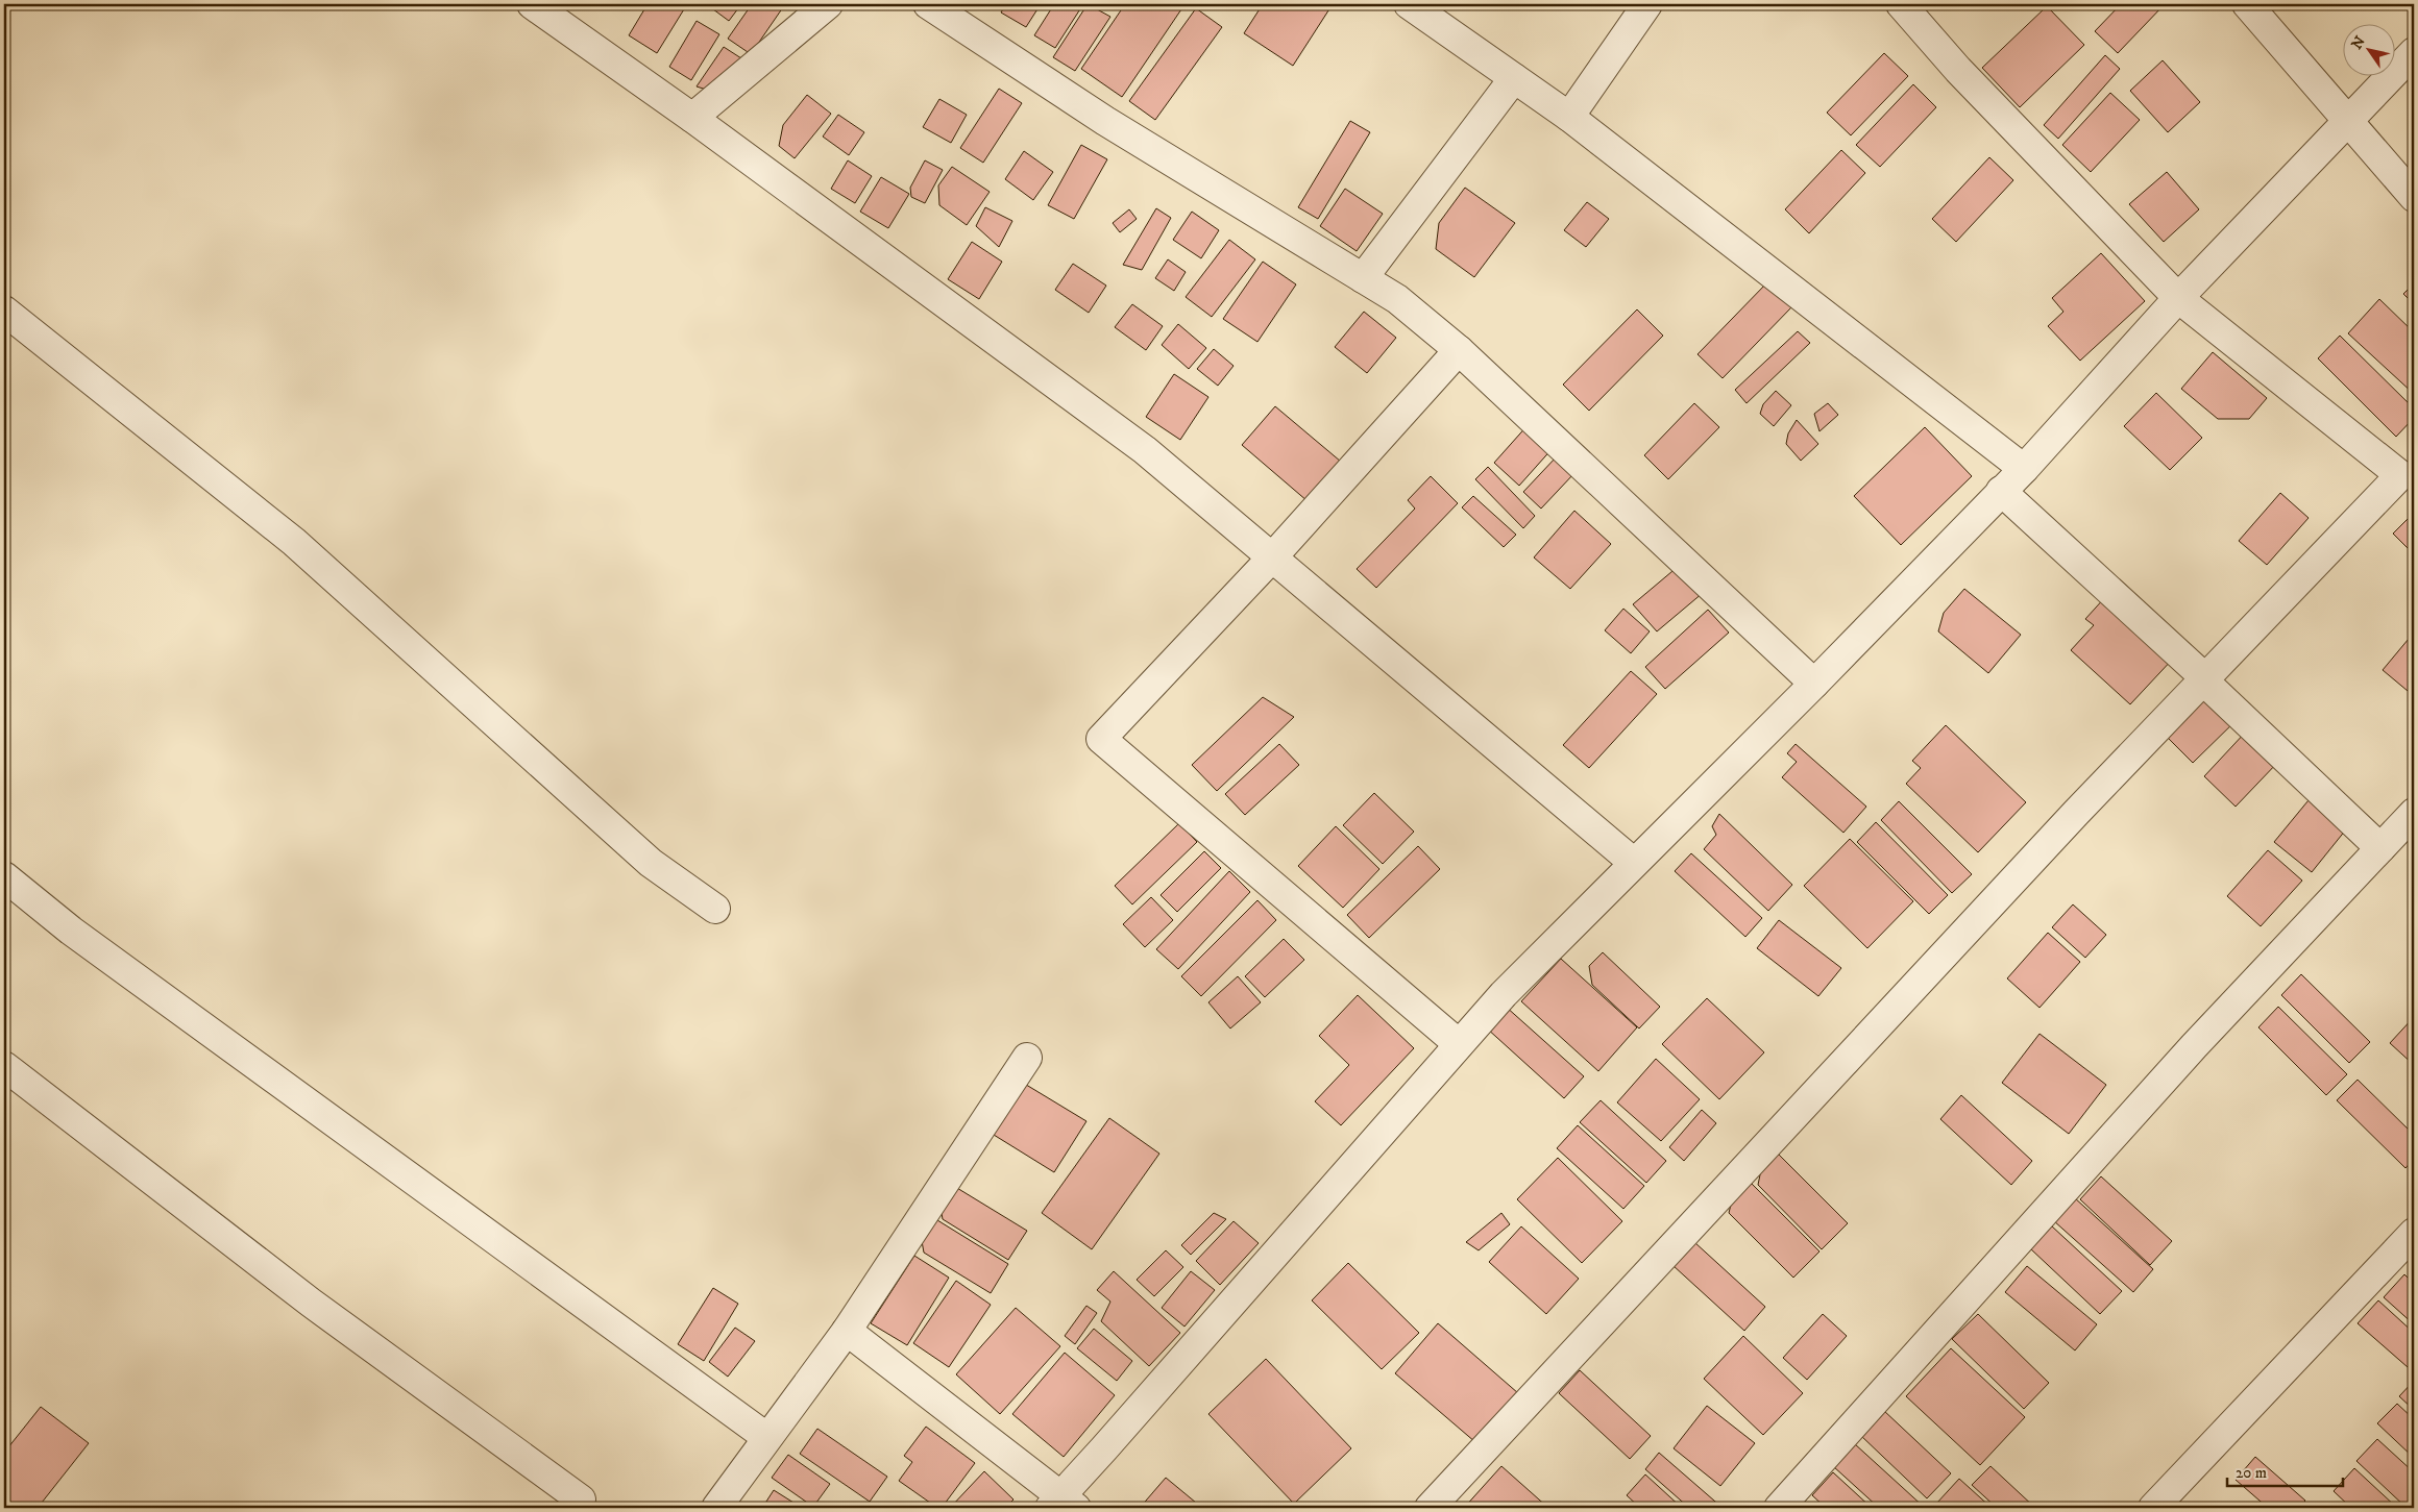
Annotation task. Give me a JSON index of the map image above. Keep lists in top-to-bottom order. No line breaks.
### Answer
{"scale_bar":"20 m","north":"top left"}
